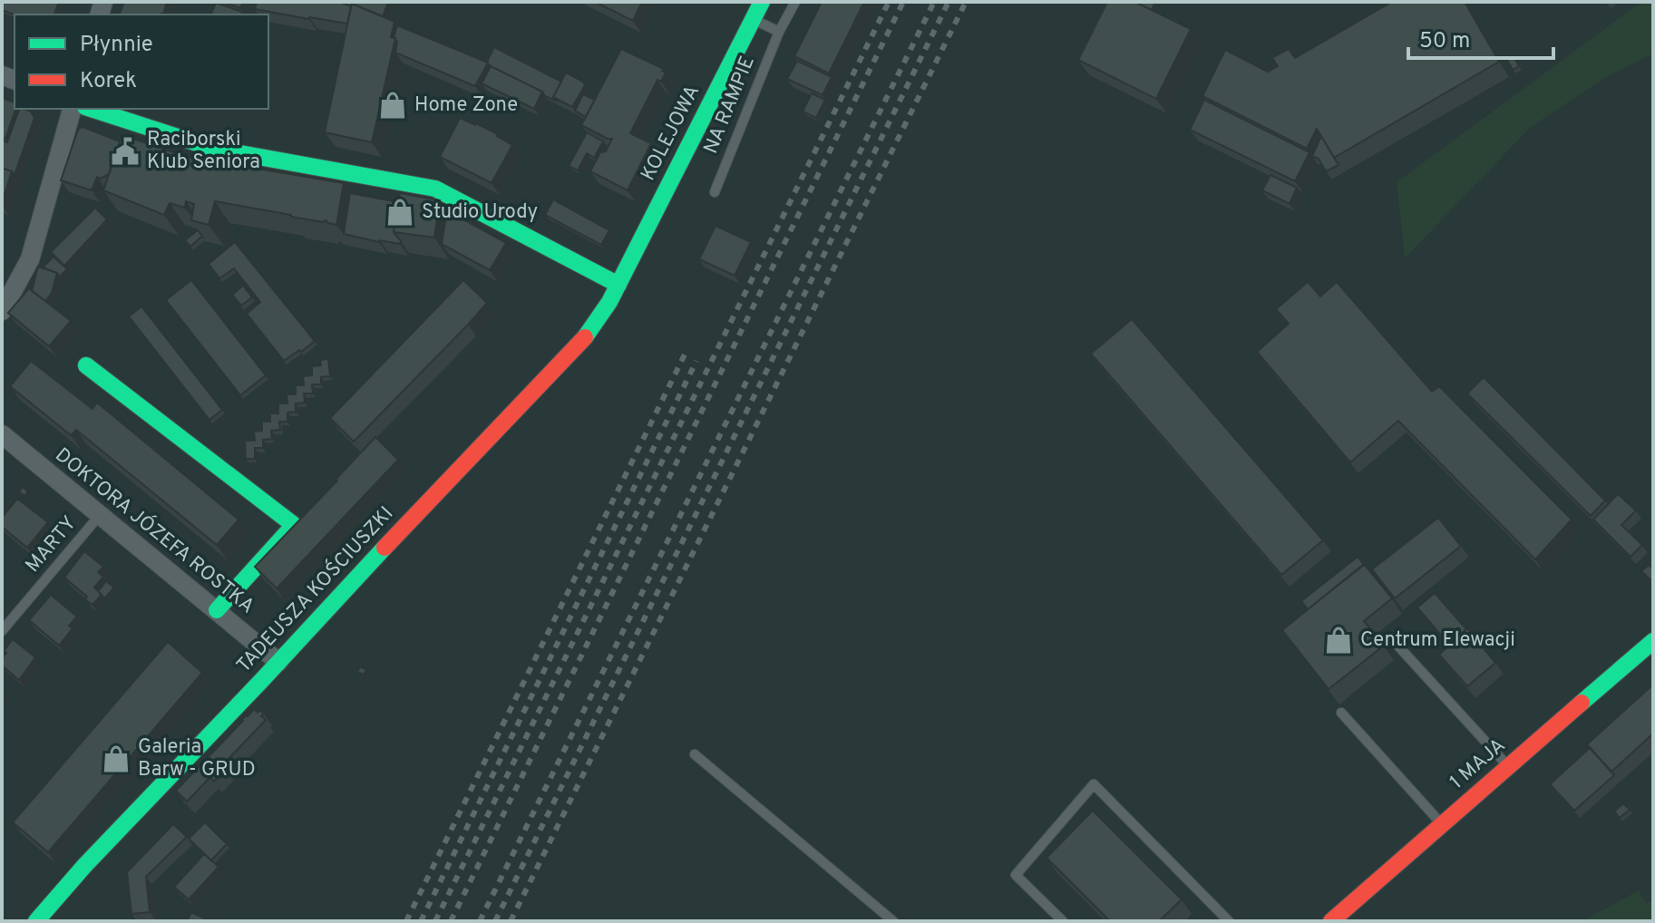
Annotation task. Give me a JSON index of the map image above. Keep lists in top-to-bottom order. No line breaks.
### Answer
{"streets":{"street":["KOLEJOWA","DOKTORA JÓZEFA ROSTKA","TADEUSZA KOŚCIUSZKI","1 MAJA"],"lane":["NA RAMPIE","MARTY"]},"crossings":[["KOLEJOWA","TADEUSZA KOŚCIUSZKI"],["DOKTORA JÓZEFA ROSTKA","MARTY"],["DOKTORA JÓZEFA ROSTKA","TADEUSZA KOŚCIUSZKI"]],"places":{"shop":["Home Zone","Studio Urody","Centrum Elewacji","Galeria Barw - GRUD"],"public building":["Raciborski Klub Seniora"]},"legend":["Płynnie","Korek"],"scale_bar":"50 m"}
